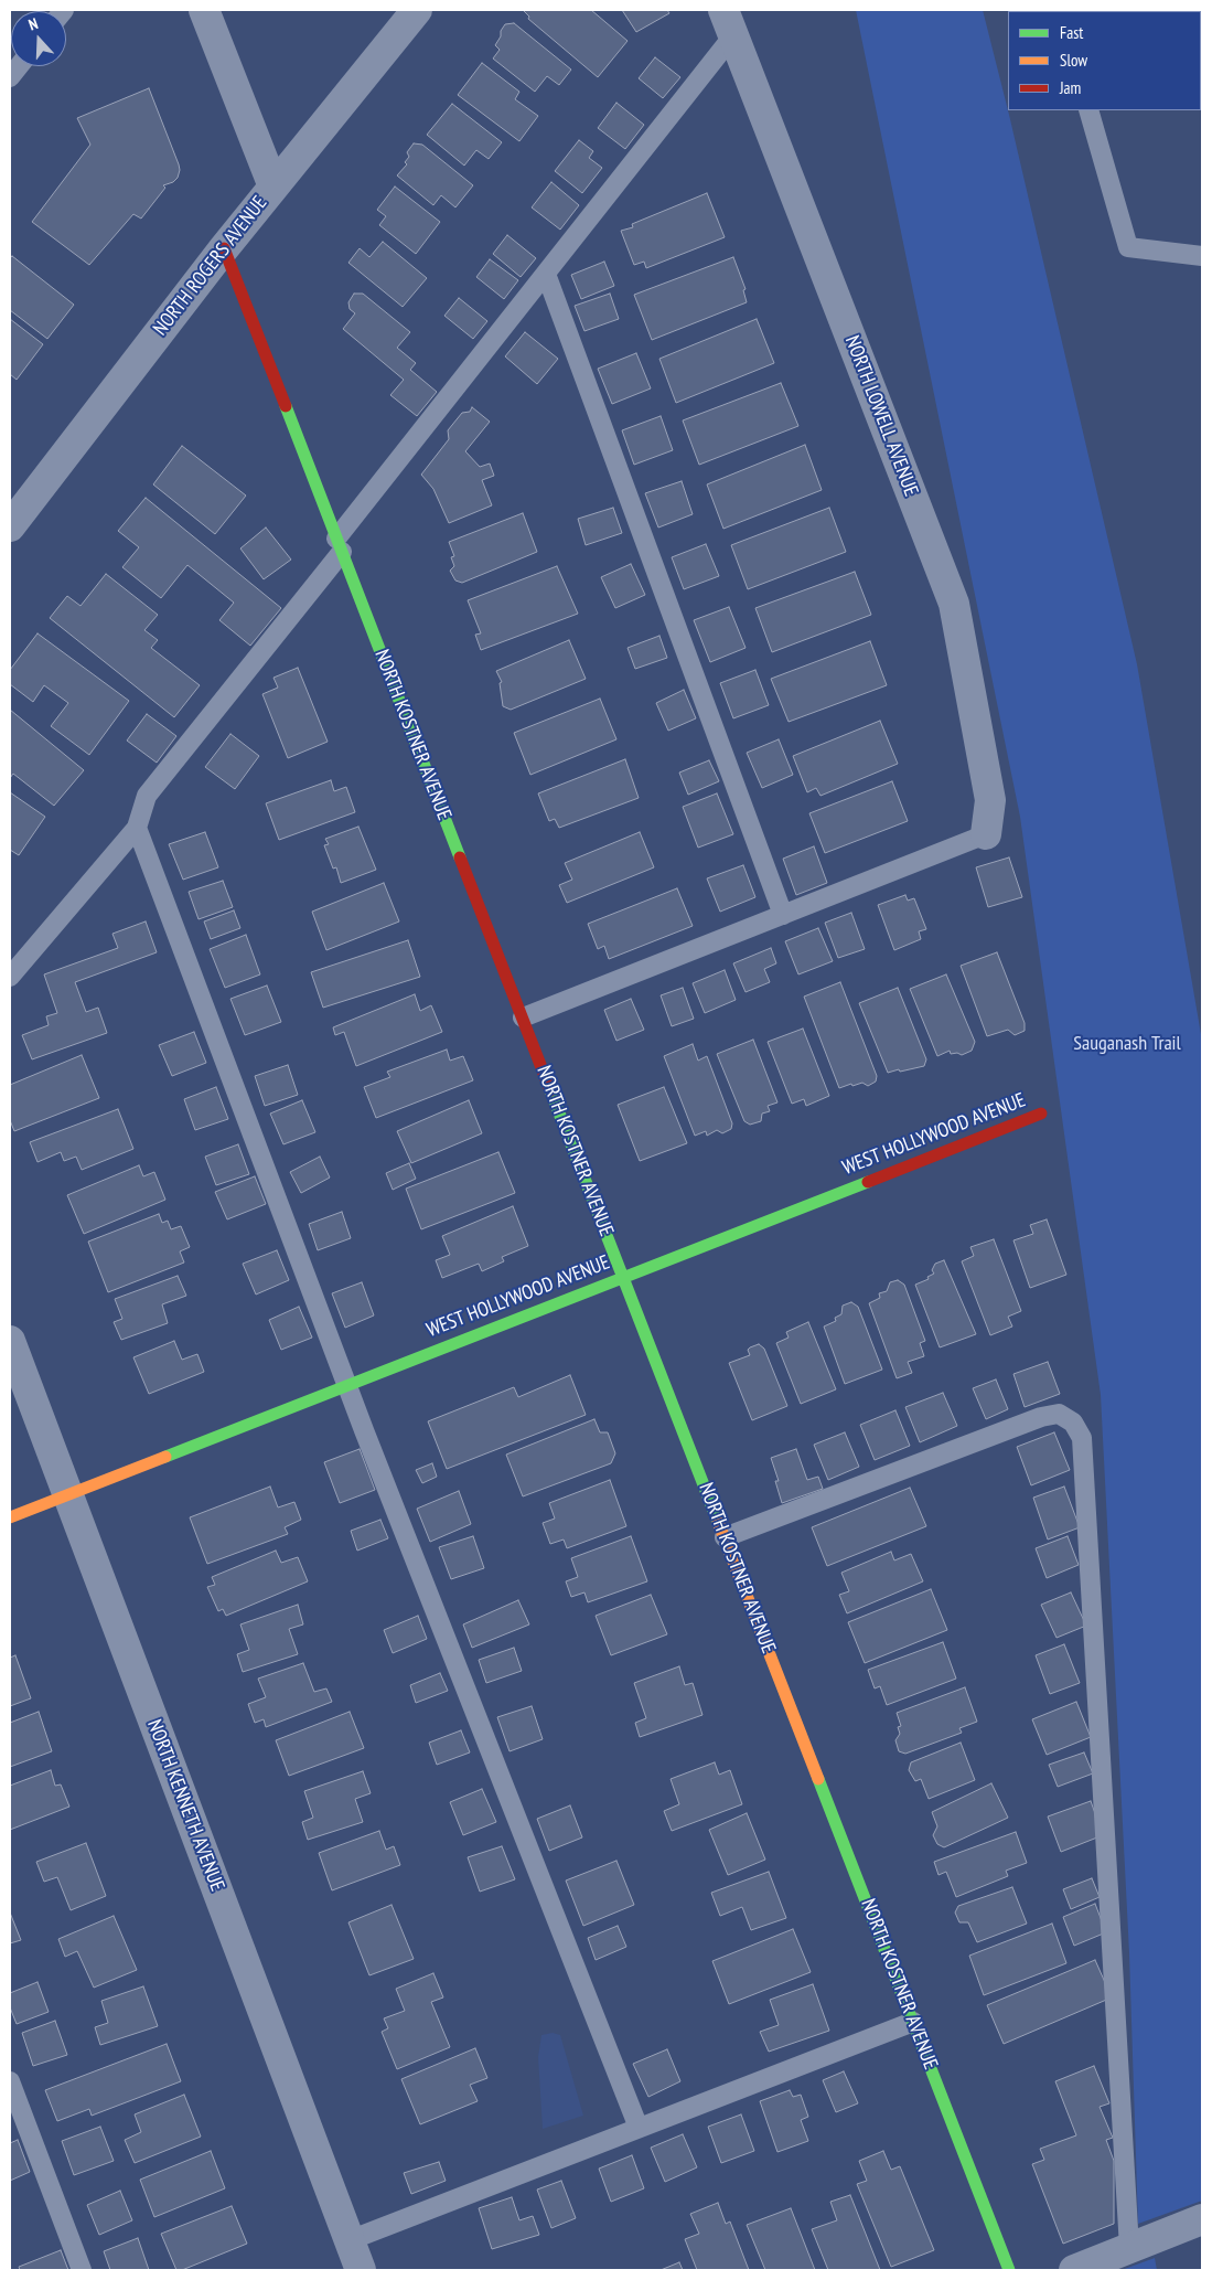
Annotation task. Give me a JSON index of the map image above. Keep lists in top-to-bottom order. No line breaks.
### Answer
{"streets":{"street":["NORTH ROGERS AVENUE","NORTH LOWELL AVENUE","NORTH KOSTNER AVENUE","WEST HOLLYWOOD AVENUE","NORTH KENNETH AVENUE"]},"crossings":[["NORTH ROGERS AVENUE","NORTH KOSTNER AVENUE"],["NORTH KOSTNER AVENUE","WEST HOLLYWOOD AVENUE"],["WEST HOLLYWOOD AVENUE","NORTH KENNETH AVENUE"]],"parks":["Sauganash Trail"],"legend":["Fast","Slow","Jam"],"north":"top"}
